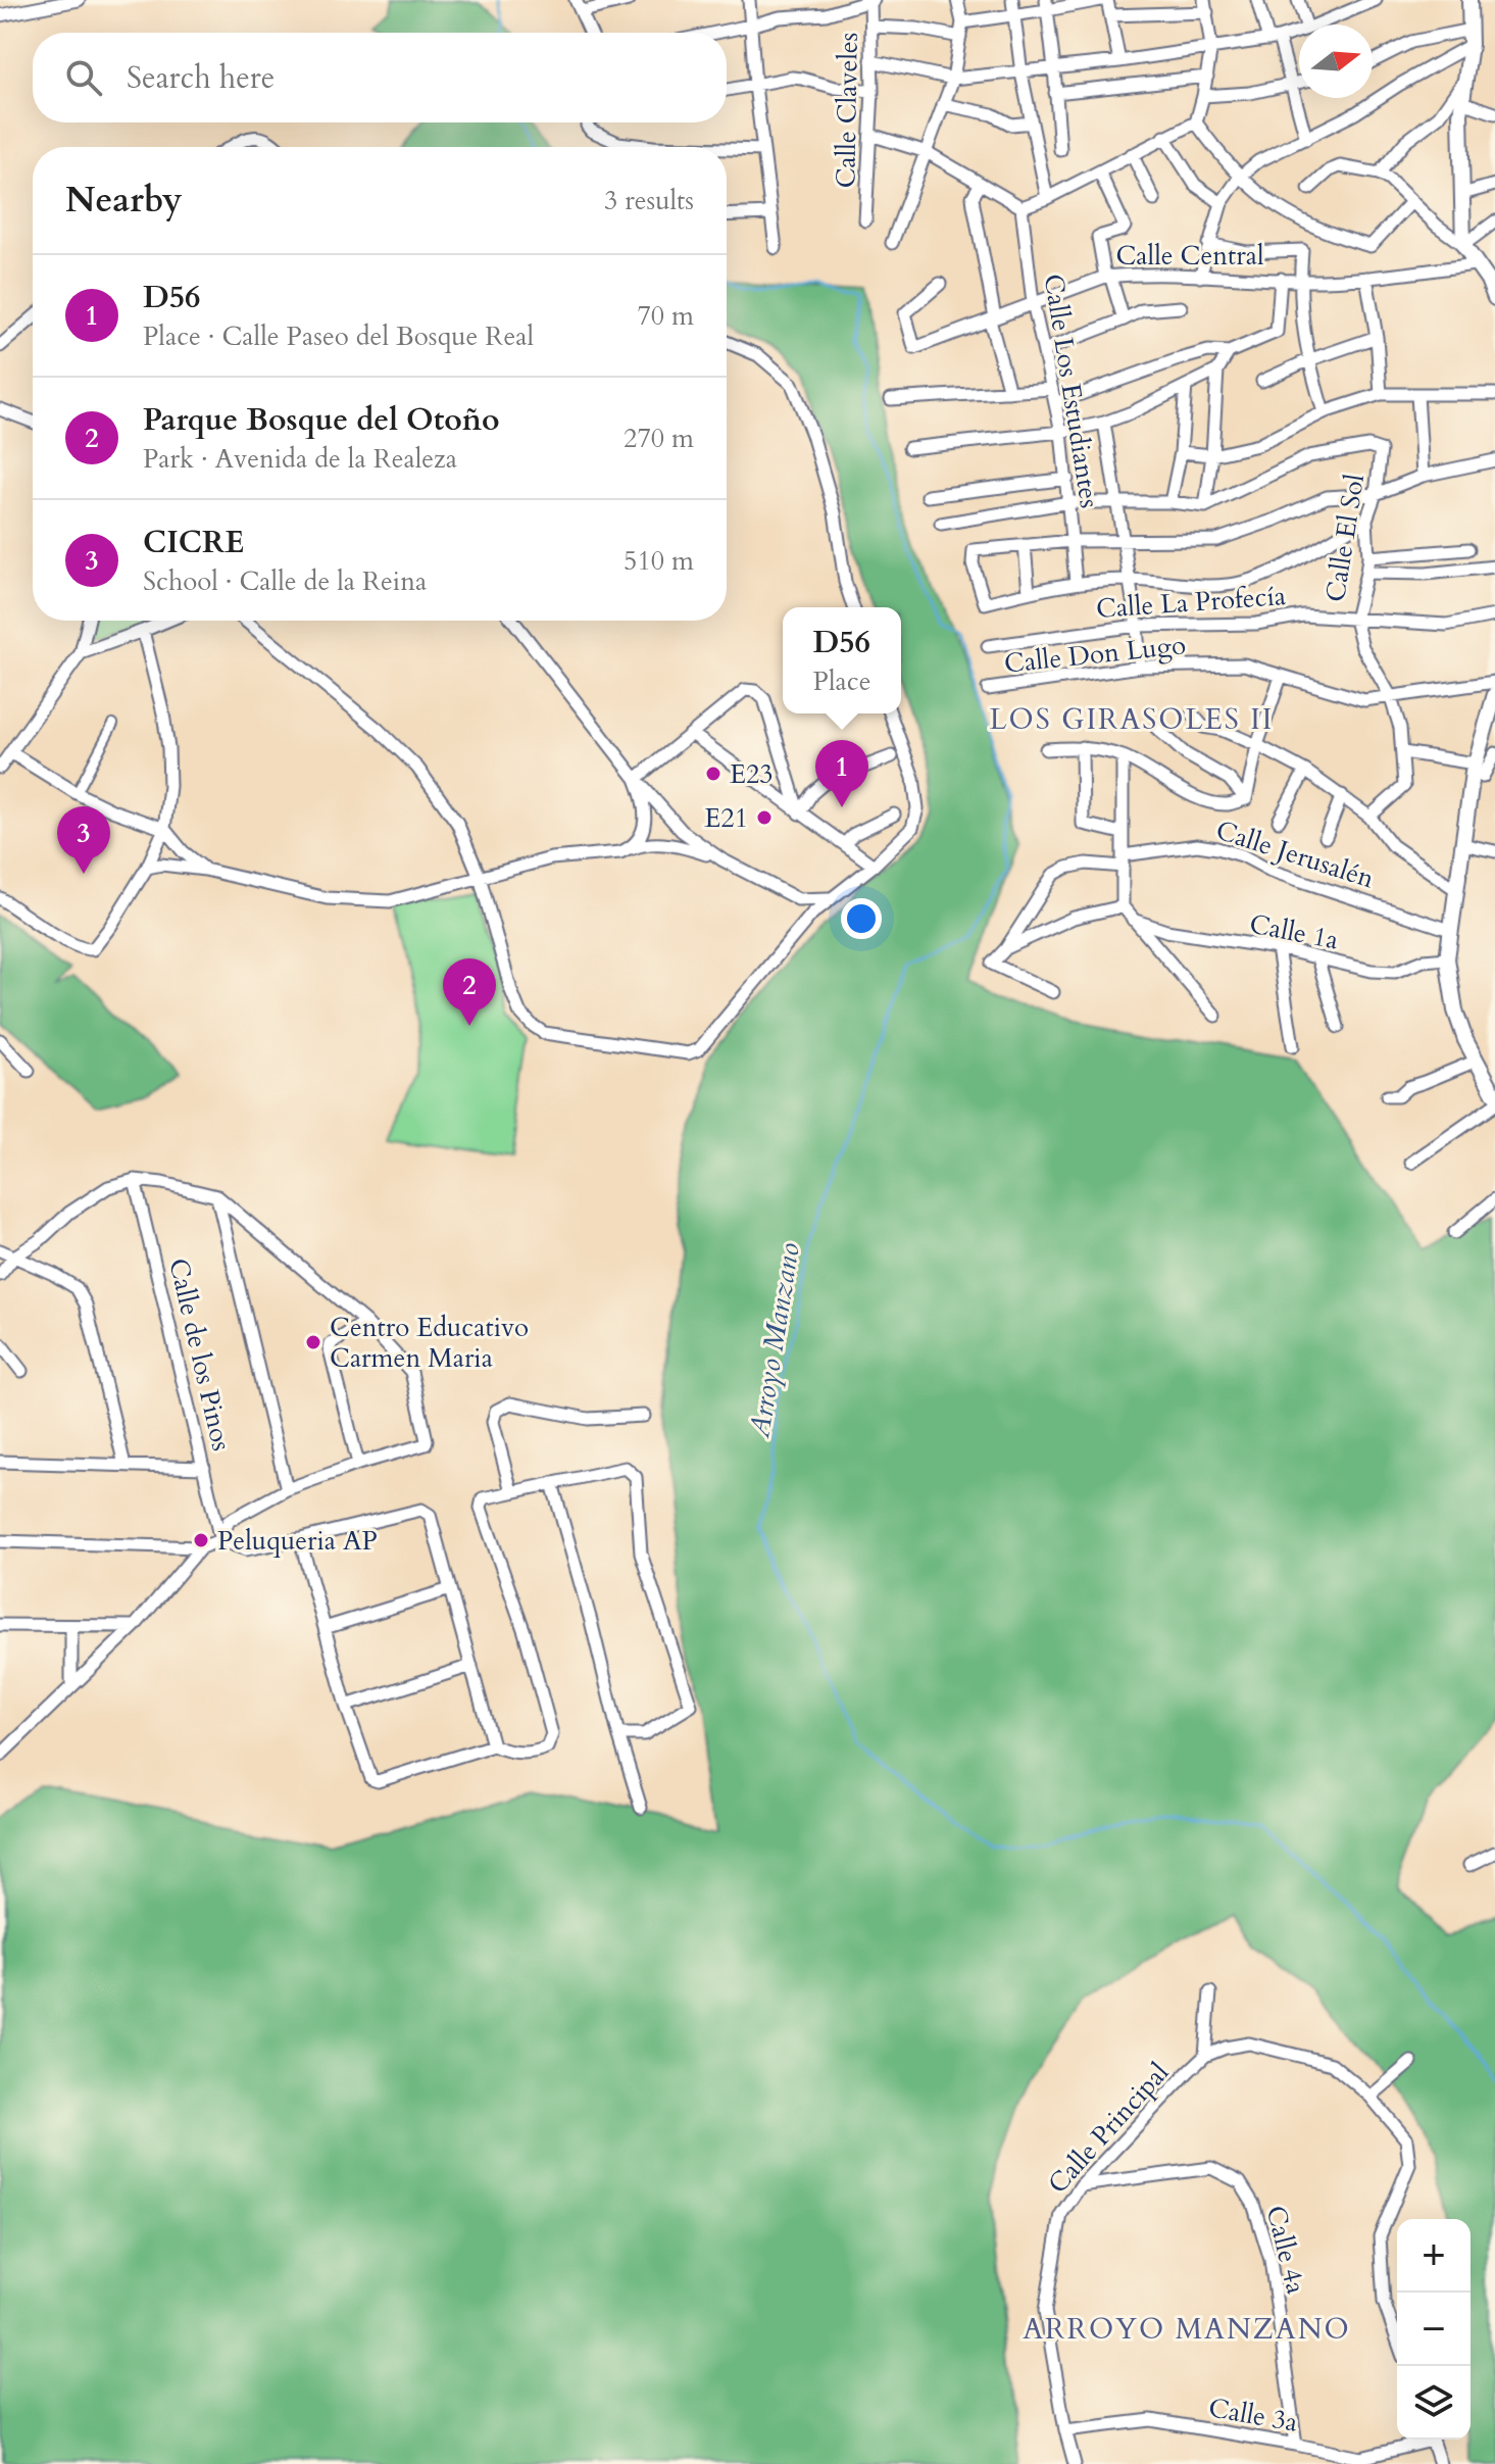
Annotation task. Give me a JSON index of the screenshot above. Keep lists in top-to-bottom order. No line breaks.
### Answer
{"streets":{"street":["Calle Claveles","Calle Central","Calle Los Estudiantes","Calle El Sol","Calle La Profecía","Calle Don Lugo","Calle Jerusalén","Calle 1a","Calle de los Pinos","Calle Principal","Calle 4a","Calle 3a"]},"crossings":[["Calle Central","Calle Los Estudiantes"],["Calle El Sol","Calle La Profecía"],["Calle El Sol","Calle Don Lugo"],["Calle Principal","Calle 4a"],["Calle Principal","Calle 3a"],["Calle 4a","Calle 3a"]],"districts":["LOS GIRASOLES II","ARROYO MANZANO"],"water":["Arroyo Manzano"],"places":["E23","E21","Centro Educativo Carmen Maria","Peluqueria AP"],"north":"right","page":{"search":"Search here","heading":["Nearby","3 results"],"list":[{"mark":"1","name":"D56","note":"Place · Calle Paseo del Bosque Real","value":"70 m"},{"mark":"2","name":"Parque Bosque del Otoño","note":"Park · Avenida de la Realeza","value":"270 m"},{"mark":"3","name":"CICRE","note":"School · Calle de la Reina","value":"510 m"}],"popup":["D56","Place"],"pins":["1","3","2"],"map_buttons":["+","−"]}}
